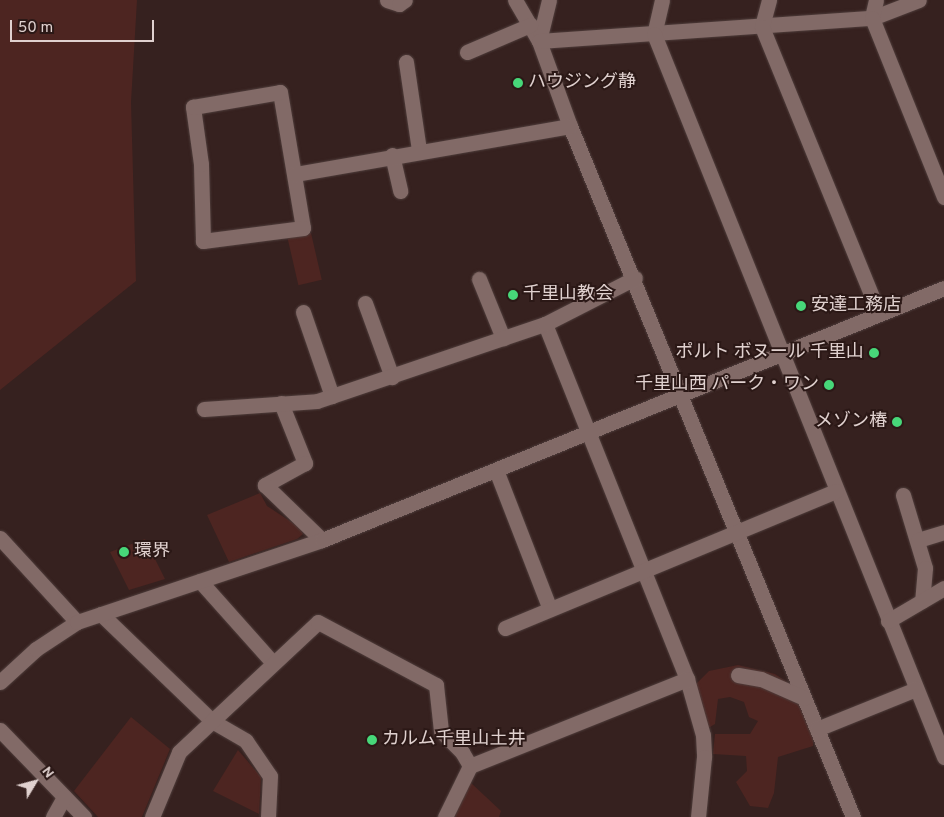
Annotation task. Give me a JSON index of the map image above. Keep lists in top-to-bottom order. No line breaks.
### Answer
{"places":["ハウジング静","千里山教会","安達工務店","ポルト ボヌール 千里山","千里山西 パーク・ワン","メゾン椿","環界","カルム千里山土井"],"scale_bar":"50 m","north":"top right"}
